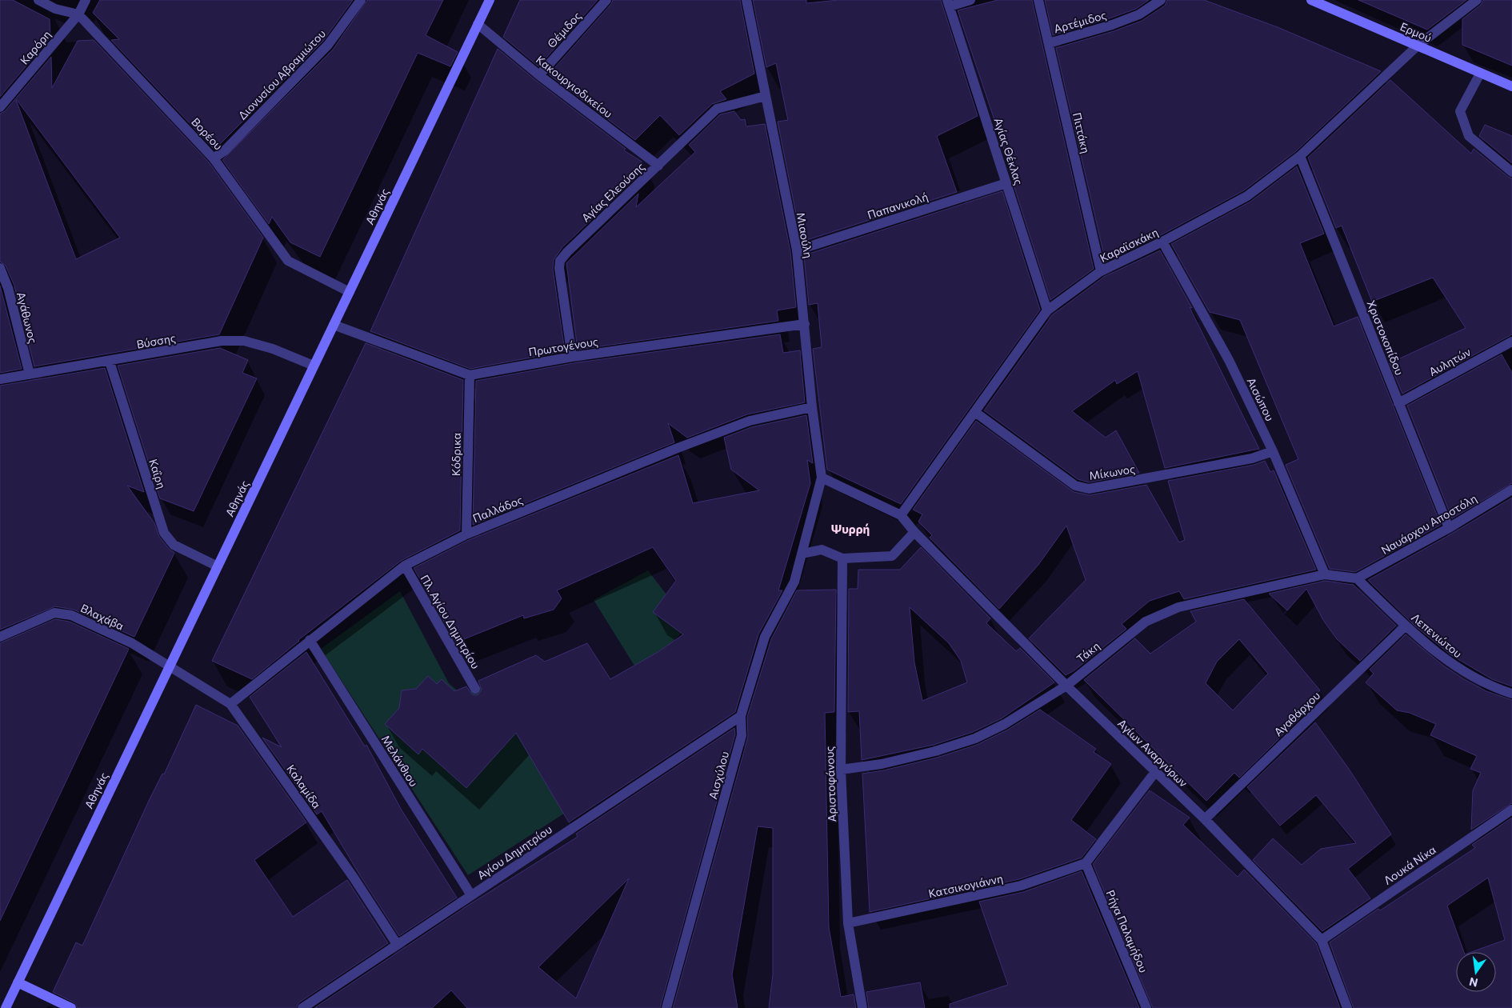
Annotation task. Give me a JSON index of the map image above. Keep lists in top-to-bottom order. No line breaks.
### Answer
{"streets":{"street":["Αρτέμιδος","Θέμιδος","Ερμού","Καρόρη","Διονυσίου Αβραμιώτου","Κακουργιοδικείου","Πιττάκη","Βορέου","Αγίας Θέκλας","Αγίας Ελεούσης","Παπανικολή","Αθηνάς","Μιαούλη","Καραϊσκάκη","Αγάθωνος","Χριστοκοπίδου","Βύσσης","Πρωτογένους","Αυλητών","Αισώπου","Κόδρικα","Μίκωνος","Καΐρη","Παλλάδος","Ναυάρχου Αποστόλη","Βλαχάβα","Πλ. Αγίου Δημητρίου","Λεπενιώτου","Τάκη","Αγαθάρχου","Αγίων Αναργύρων","Μελάνθιου","Αισχύλου","Αριστοφάνους","Καλαμίδα","Αγίου Δημητρίου","Λουκά Νίκα","Κατσικογιάννη","Ρήγα Παλαμήδου"]},"crossings":[["Αρτέμιδος","Πιττάκη"],["Θέμιδος","Κακουργιοδικείου"],["Ερμού","Καραϊσκάκη"],["Καρόρη","Βορέου"],["Διονυσίου Αβραμιώτου","Βορέου"],["Κακουργιοδικείου","Αγίας Ελεούσης"],["Κακουργιοδικείου","Αθηνάς"],["Πιττάκη","Καραϊσκάκη"],["Βορέου","Αθηνάς"],["Αγίας Θέκλας","Παπανικολή"],["Αγίας Θέκλας","Καραϊσκάκη"],["Αγίας Ελεούσης","Μιαούλη"],["Αγίας Ελεούσης","Πρωτογένους"],["Παπανικολή","Μιαούλη"],["Αθηνάς","Βύσσης"],["Αθηνάς","Καΐρη"],["Αθηνάς","Βλαχάβα"],["Αθηνάς","Καλαμίδα"],["Μιαούλη","Πρωτογένους"],["Μιαούλη","Παλλάδος"],["Μιαούλη","Αισχύλου"],["Καραϊσκάκη","Χριστοκοπίδου"],["Καραϊσκάκη","Αισώπου"],["Καραϊσκάκη","Μίκωνος"],["Καραϊσκάκη","Αγίων Αναργύρων"],["Αγάθωνος","Βύσσης"],["Χριστοκοπίδου","Αυλητών"],["Χριστοκοπίδου","Ναυάρχου Αποστόλη"],["Βύσσης","Καΐρη"],["Πρωτογένους","Κόδρικα"],["Αισώπου","Μίκωνος"],["Αισώπου","Τάκη"],["Κόδρικα","Παλλάδος"],["Παλλάδος","Πλ. Αγίου Δημητρίου"],["Παλλάδος","Μελάνθιου"],["Παλλάδος","Καλαμίδα"],["Ναυάρχου Αποστόλη","Λεπενιώτου"],["Ναυάρχου Αποστόλη","Τάκη"],["Βλαχάβα","Καλαμίδα"],["Λεπενιώτου","Τάκη"],["Λεπενιώτου","Αγαθάρχου"],["Τάκη","Αγίων Αναργύρων"],["Τάκη","Αριστοφάνους"],["Αγαθάρχου","Αγίων Αναργύρων"],["Αγίων Αναργύρων","Λουκά Νίκα"],["Μελάνθιου","Αγίου Δημητρίου"],["Αισχύλου","Αγίου Δημητρίου"],["Αριστοφάνους","Κατσικογιάννη"],["Καλαμίδα","Αγίου Δημητρίου"],["Κατσικογιάννη","Ρήγα Παλαμήδου"]],"districts":["Ψυρρή"],"north":"bottom"}
